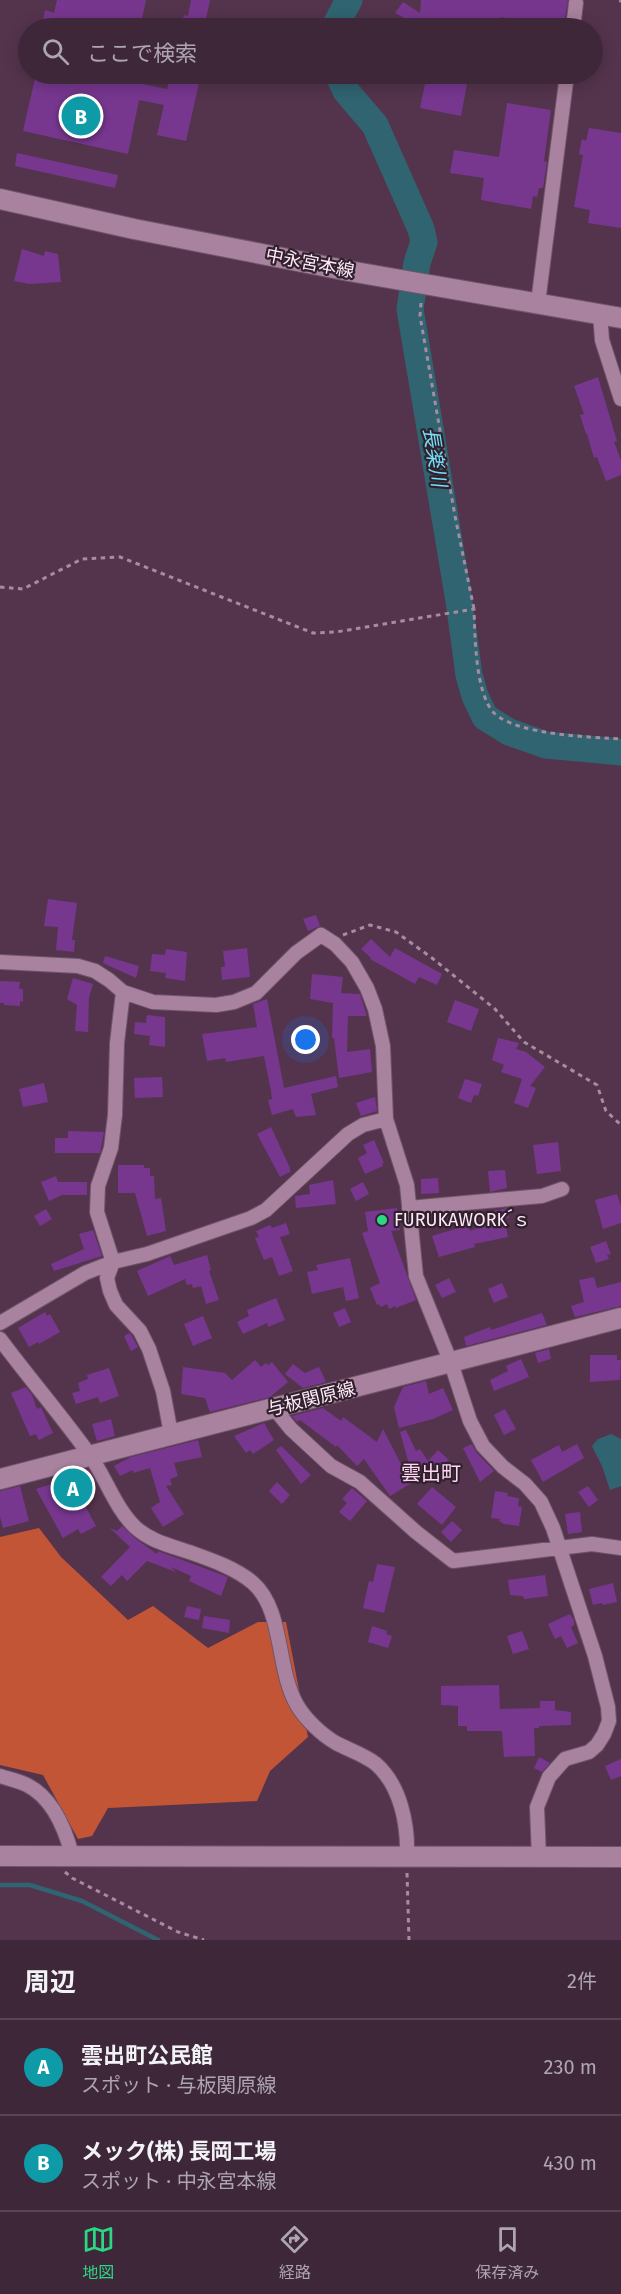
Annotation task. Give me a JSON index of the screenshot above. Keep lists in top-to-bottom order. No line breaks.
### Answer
{"streets":{"main road":["中永宮本線","与板関原線"]},"districts":["雲出町"],"water":["長楽川"],"places":["FURUKAWORK´ｓ"],"page":{"search":"ここで検索","pins":["B","A"],"heading":["周辺","2件"],"list":[{"mark":"A","name":"雲出町公民館","note":"スポット · 与板関原線","value":"230 m"},{"mark":"B","name":"メック(株) 長岡工場","note":"スポット · 中永宮本線","value":"430 m"}],"nav":["地図","経路","保存済み"]}}
